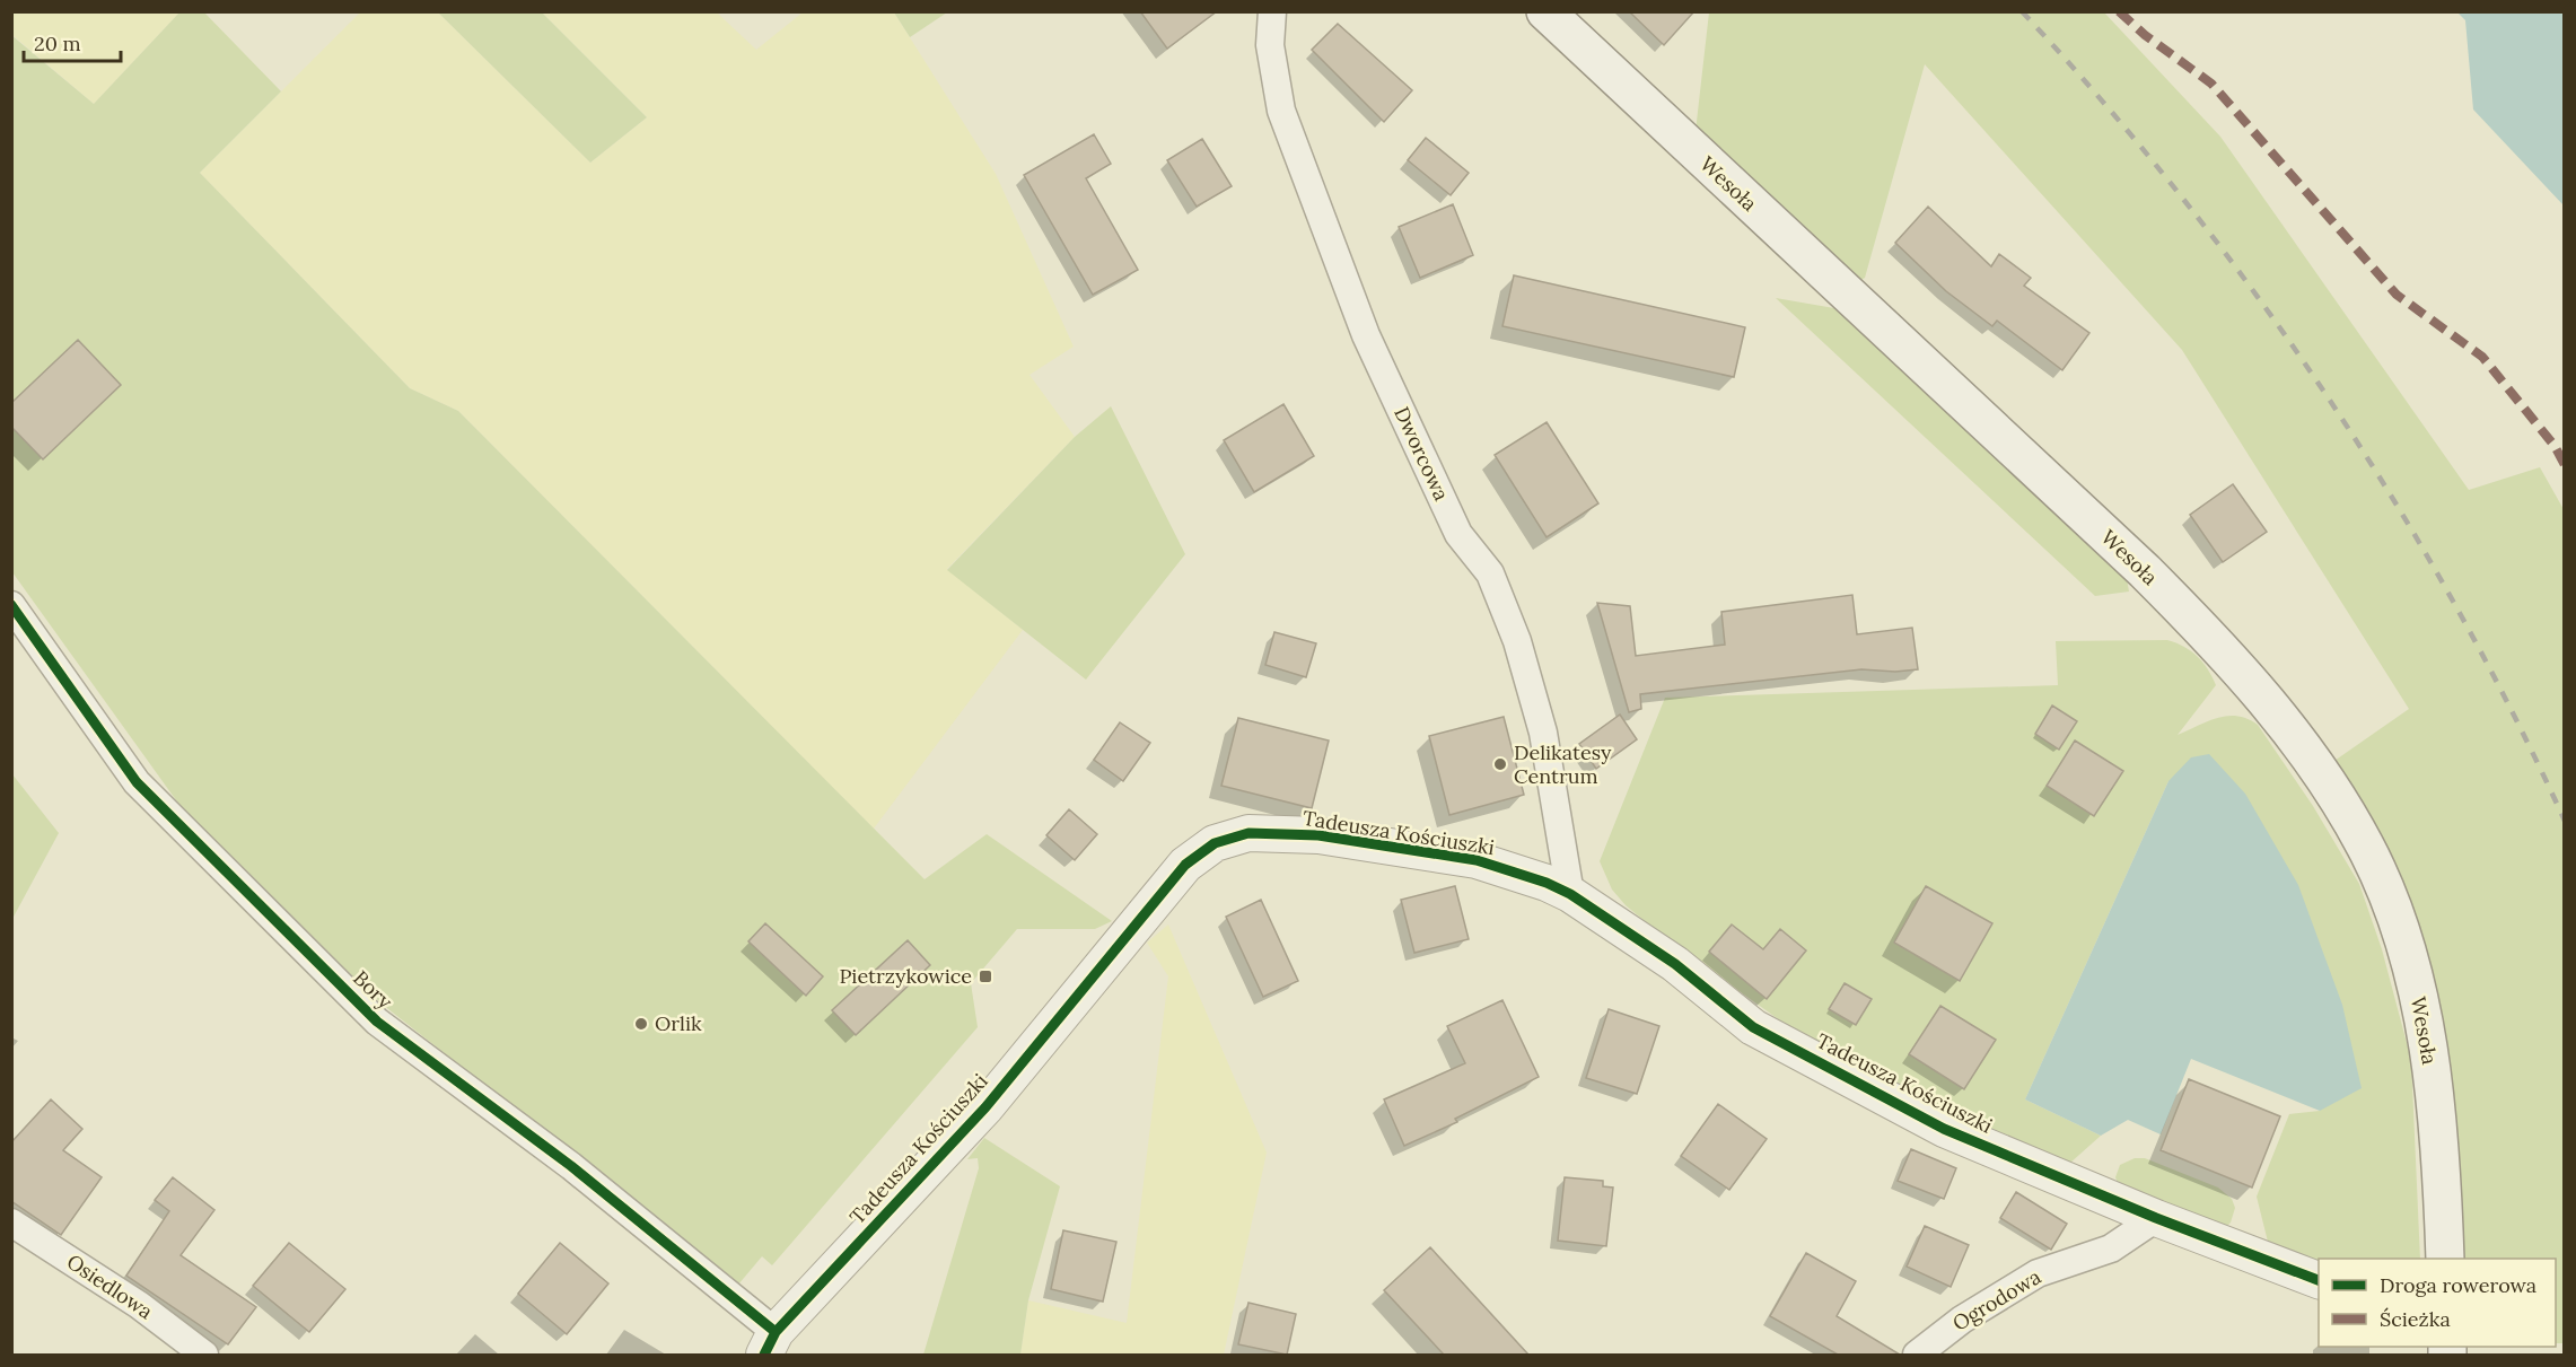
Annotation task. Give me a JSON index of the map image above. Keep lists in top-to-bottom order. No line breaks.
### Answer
{"streets":{"main road":["Wesoła"],"street":["Dworcowa","Tadeusza Kościuszki","Bory","Osiedlowa","Ogrodowa"]},"crossings":[["Dworcowa","Tadeusza Kościuszki"],["Tadeusza Kościuszki","Bory"],["Tadeusza Kościuszki","Ogrodowa"]],"places":{"other":["Delikatesy Centrum","Orlik"],"transit":["Pietrzykowice"]},"legend":["Droga rowerowa","Ścieżka"],"scale_bar":"20 m"}
